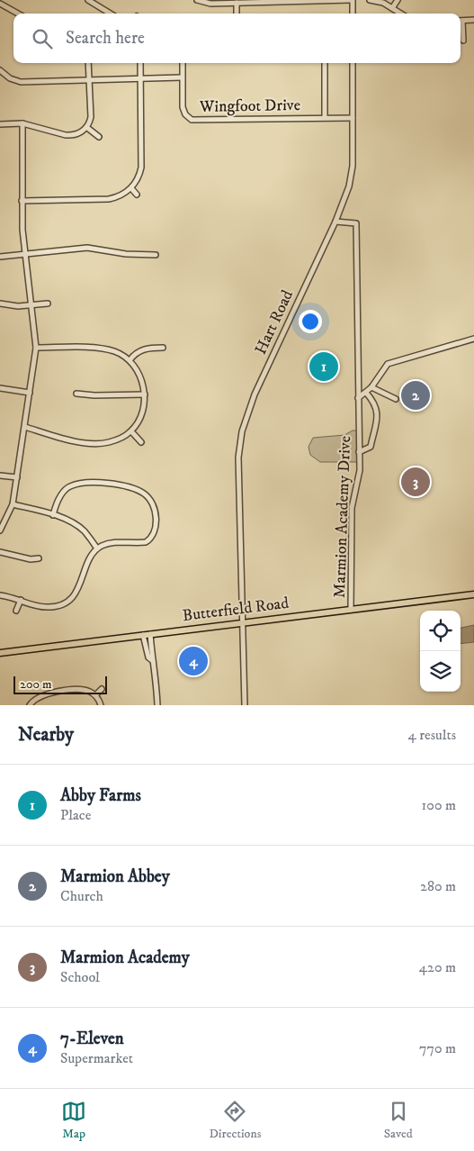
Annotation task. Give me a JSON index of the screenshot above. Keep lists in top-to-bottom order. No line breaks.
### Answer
{"streets":{"main road":["Butterfield Road"],"street":["Wingfoot Drive","Hart Road","Marmion Academy Drive"]},"crossings":[["Wingfoot Drive","Hart Road"],["Hart Road","Marmion Academy Drive"],["Hart Road","Butterfield Road"],["Marmion Academy Drive","Butterfield Road"]],"scale_bar":"200 m","page":{"search":"Search here","pins":["1","2","3","4"],"scale":"200 m","heading":["Nearby","4 results"],"list":[{"mark":"1","name":"Abby Farms","note":"Place","value":"100 m"},{"mark":"2","name":"Marmion Abbey","note":"Church","value":"280 m"},{"mark":"3","name":"Marmion Academy","note":"School","value":"420 m"},{"mark":"4","name":"7-Eleven","note":"Supermarket","value":"770 m"}],"nav":["Map","Directions","Saved"]}}
